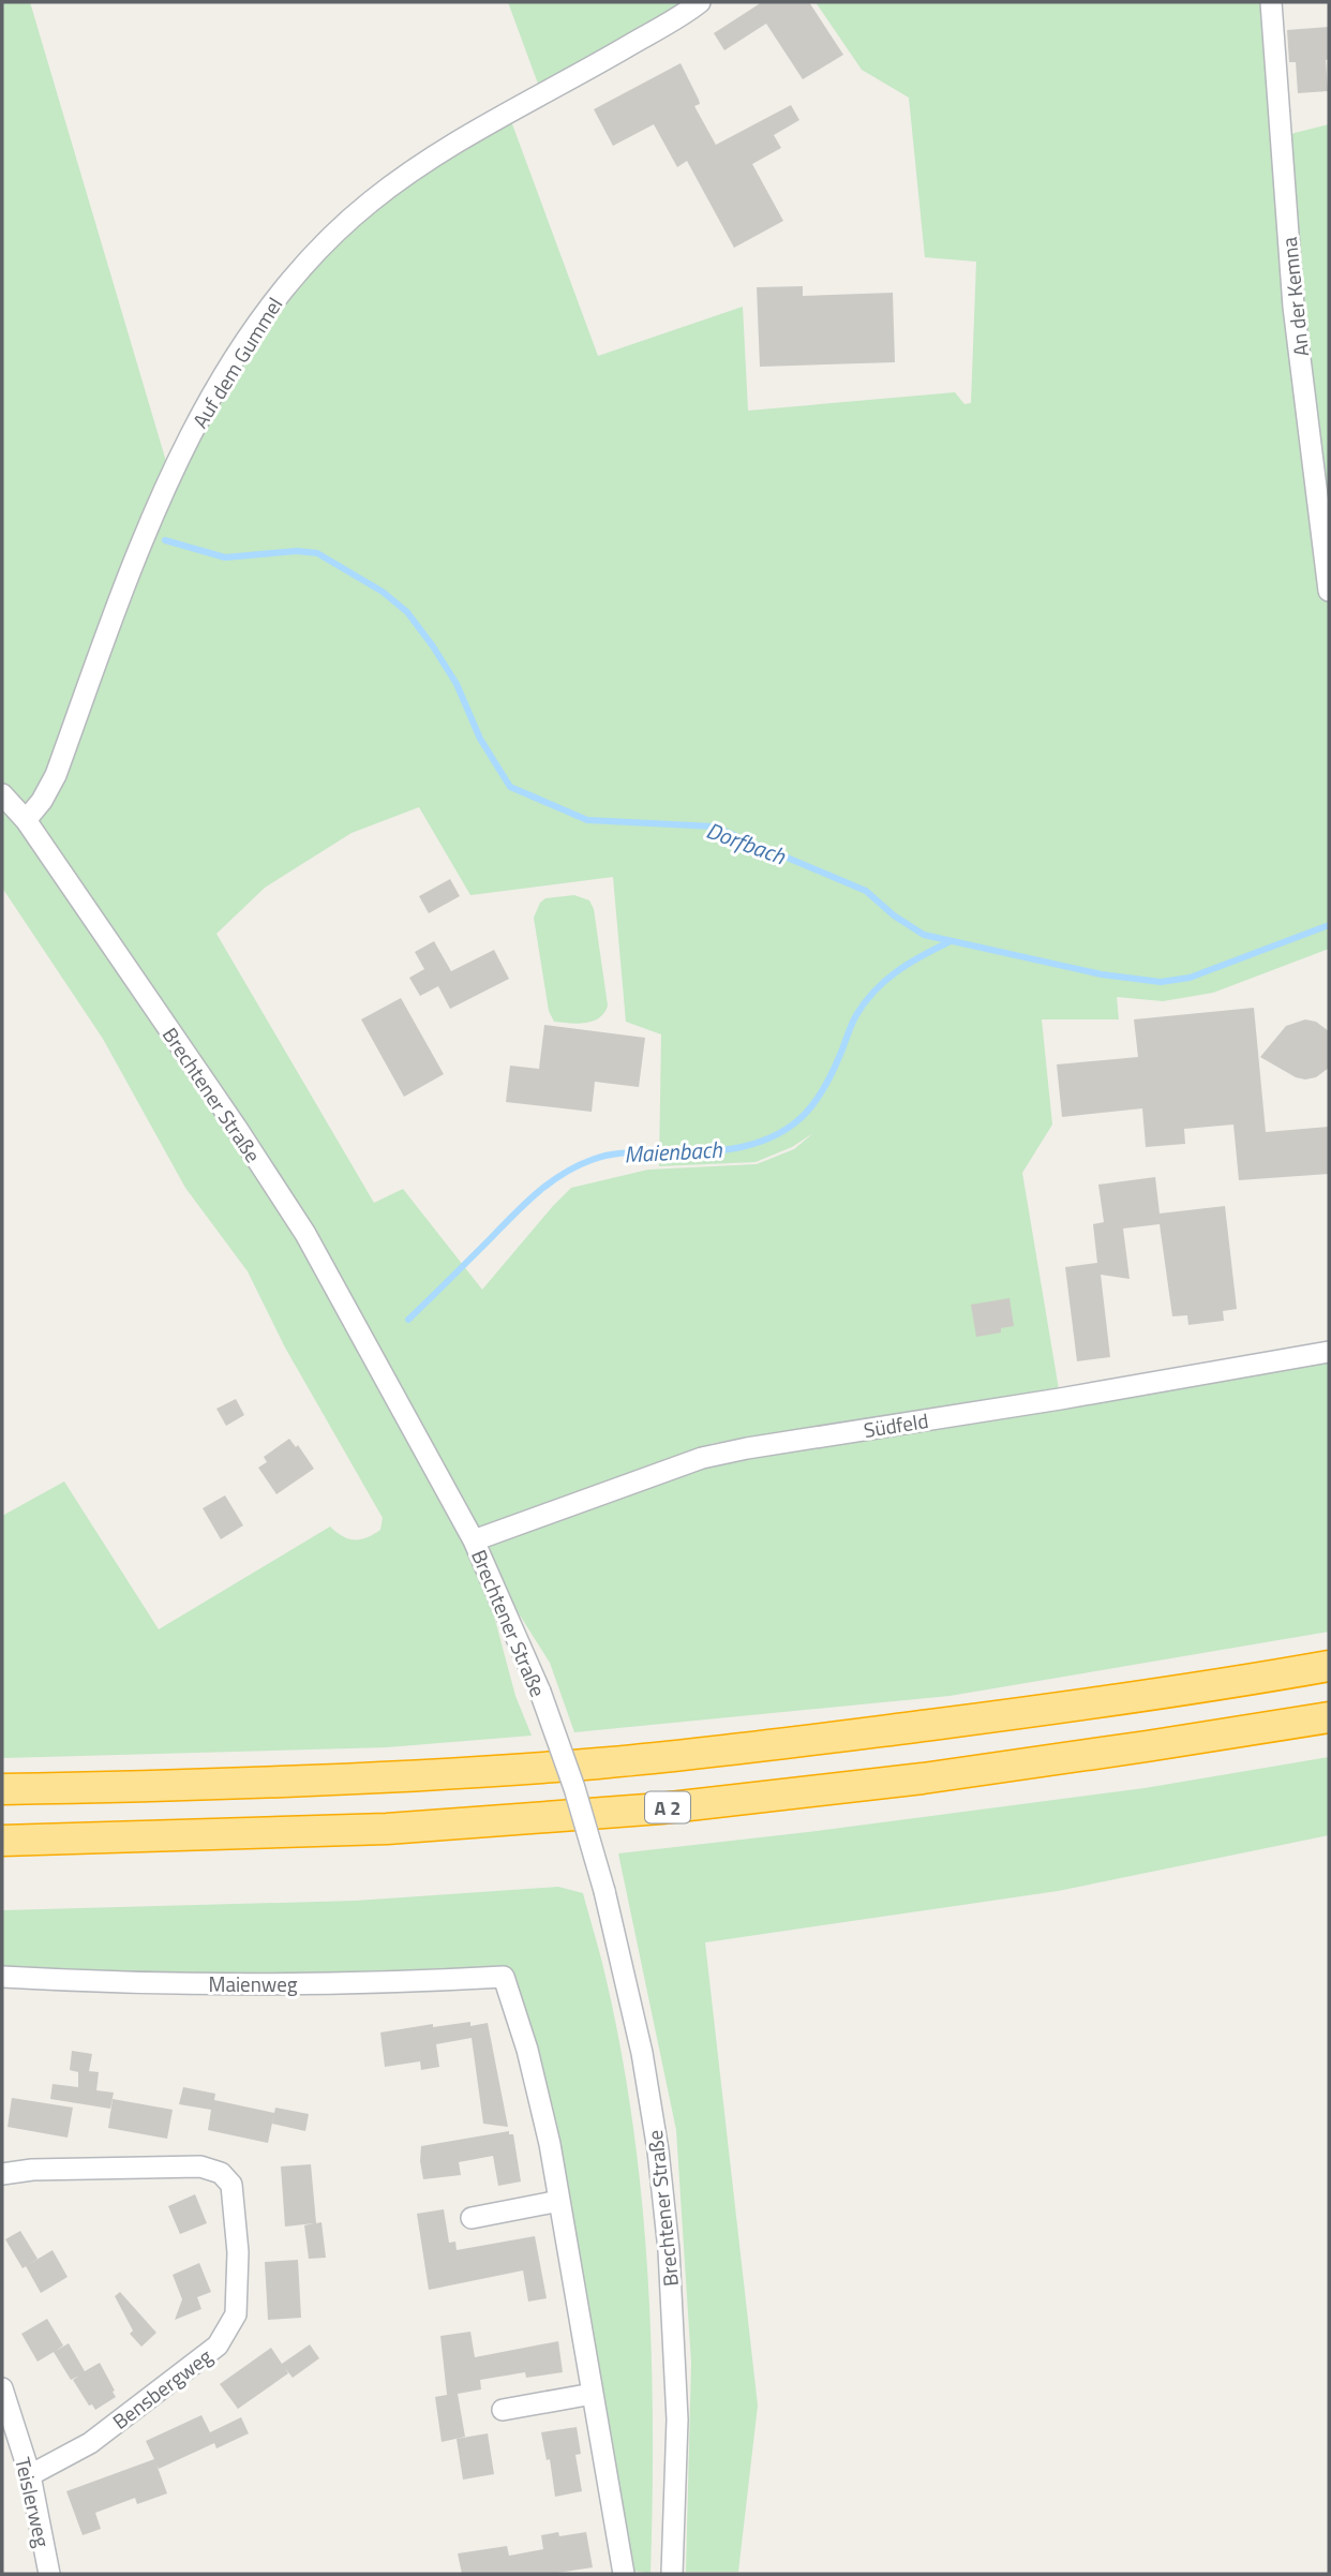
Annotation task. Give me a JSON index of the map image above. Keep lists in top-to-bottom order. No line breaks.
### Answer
{"streets":{"highway":["A 2"],"street":["An der Kemna","Auf dem Gummel","Brechtener Straße","Südfeld","Maienweg","Bensbergweg","Teislerweg"]},"crossings":[["Auf dem Gummel","Brechtener Straße"],["Brechtener Straße","Südfeld"],["Bensbergweg","Teislerweg"]],"water":["Dorfbach","Maienbach"]}
